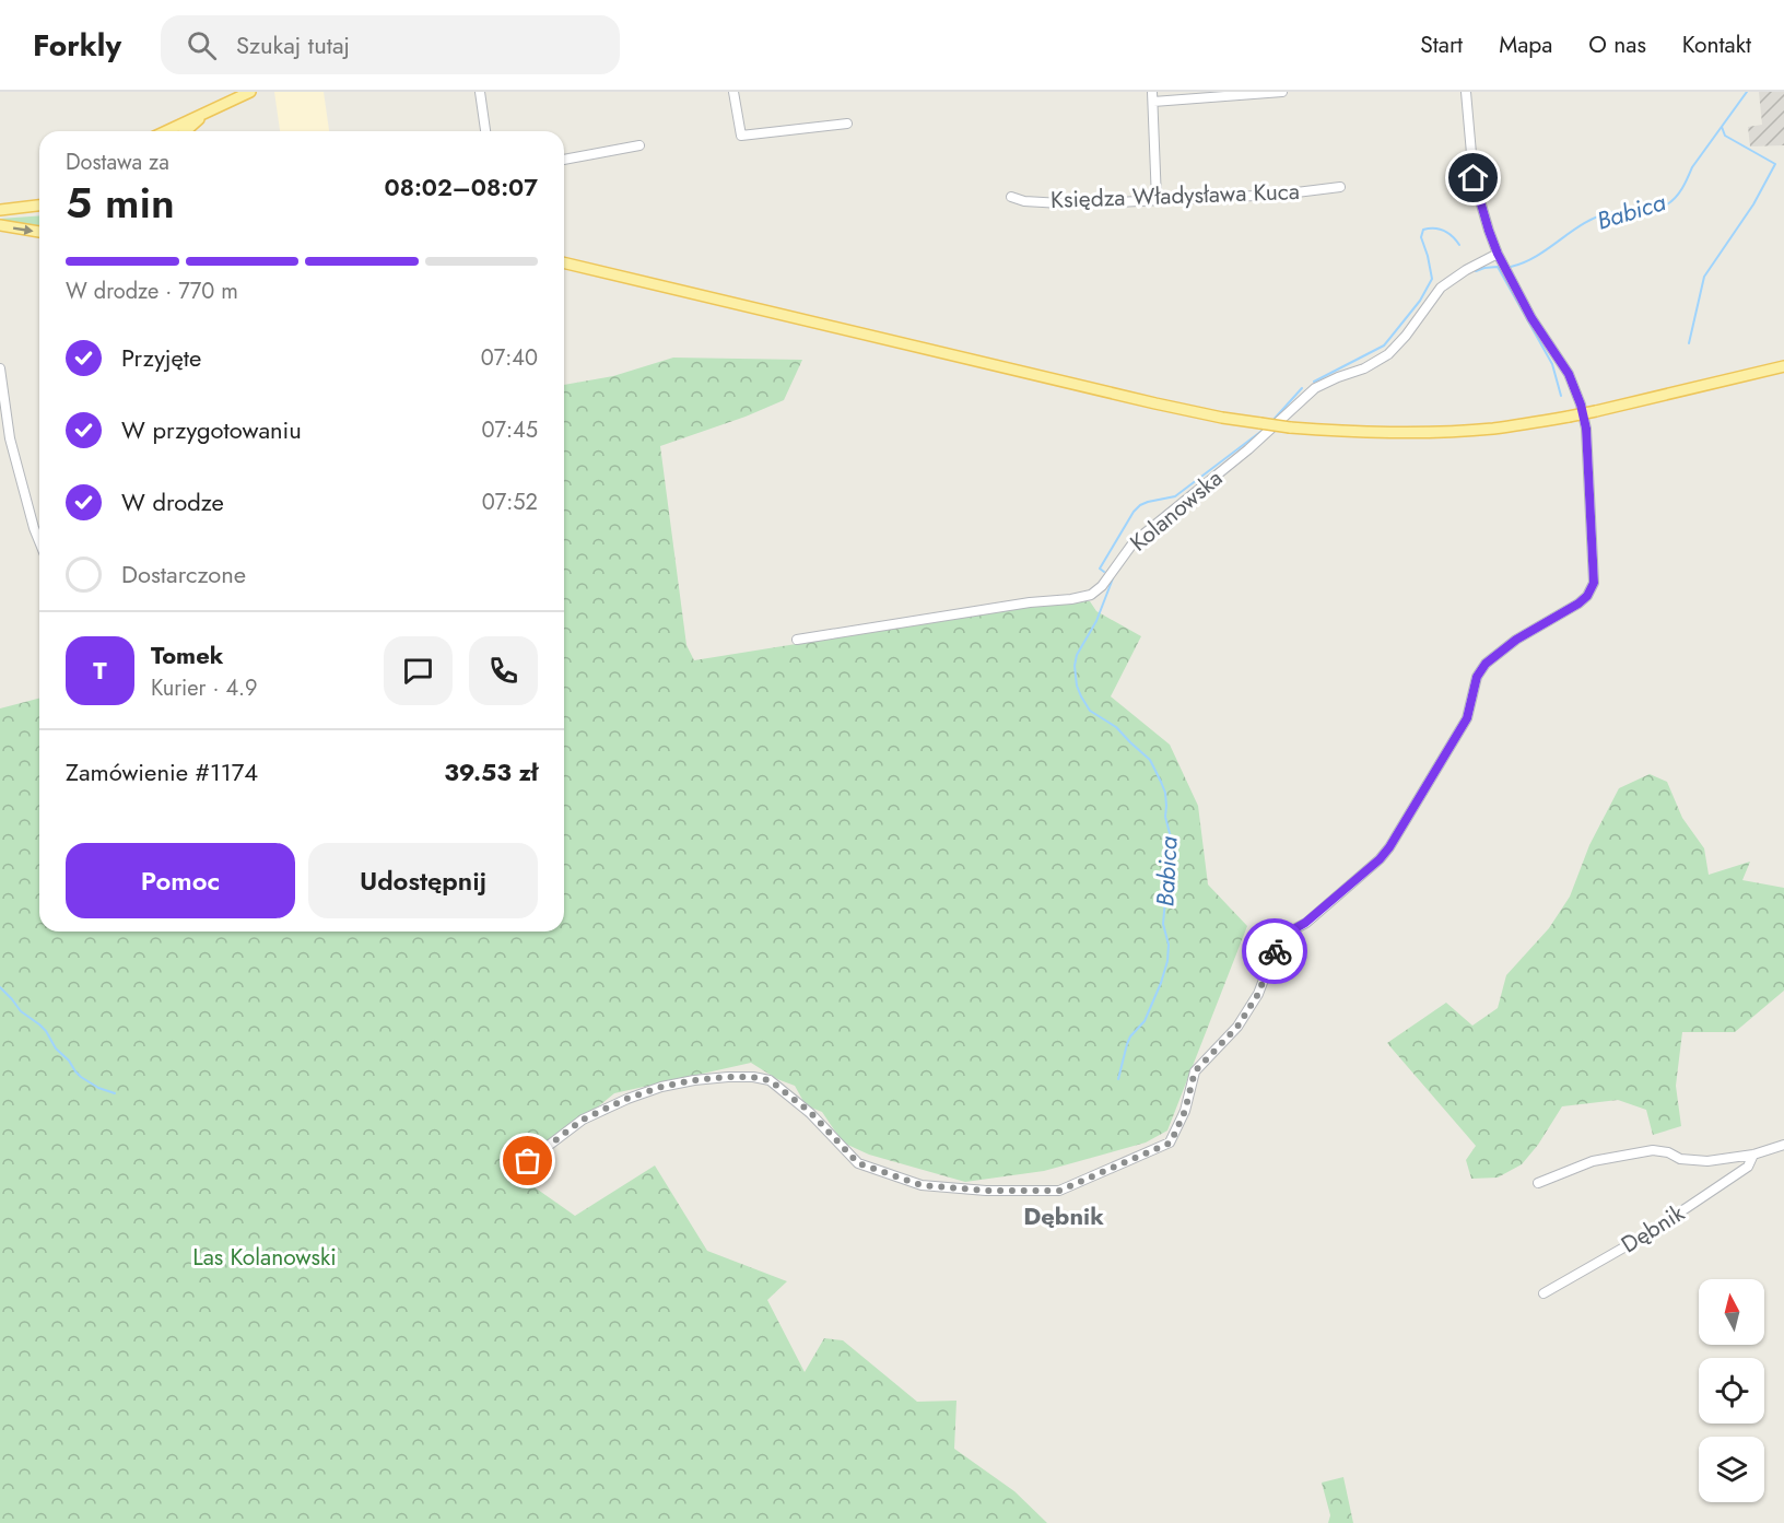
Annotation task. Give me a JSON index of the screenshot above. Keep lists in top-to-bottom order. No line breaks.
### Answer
{"streets":{"street":["Księdza Władysława Kuca","Kolanowska","Dębnik"]},"districts":["Dębnik"],"water":["Babica"],"parks":["Las Kolanowski"],"north":"top","page":{"header":"Forkly","search":"Szukaj tutaj","nav":["Start","Mapa","O nas","Kontakt"],"heading":["5 min","Dostawa za","08:02–08:07"],"panel":["Tomek","Kurier · 4.9","Zamówienie #1174","39.53 zł"],"bar":"W drodze · 770 m","list":[["Przyjęte","07:40"],["W przygotowaniu","07:45"],["W drodze","07:52"],"Dostarczone"],"round":"T","buttons":["Pomoc","Udostępnij"]}}
